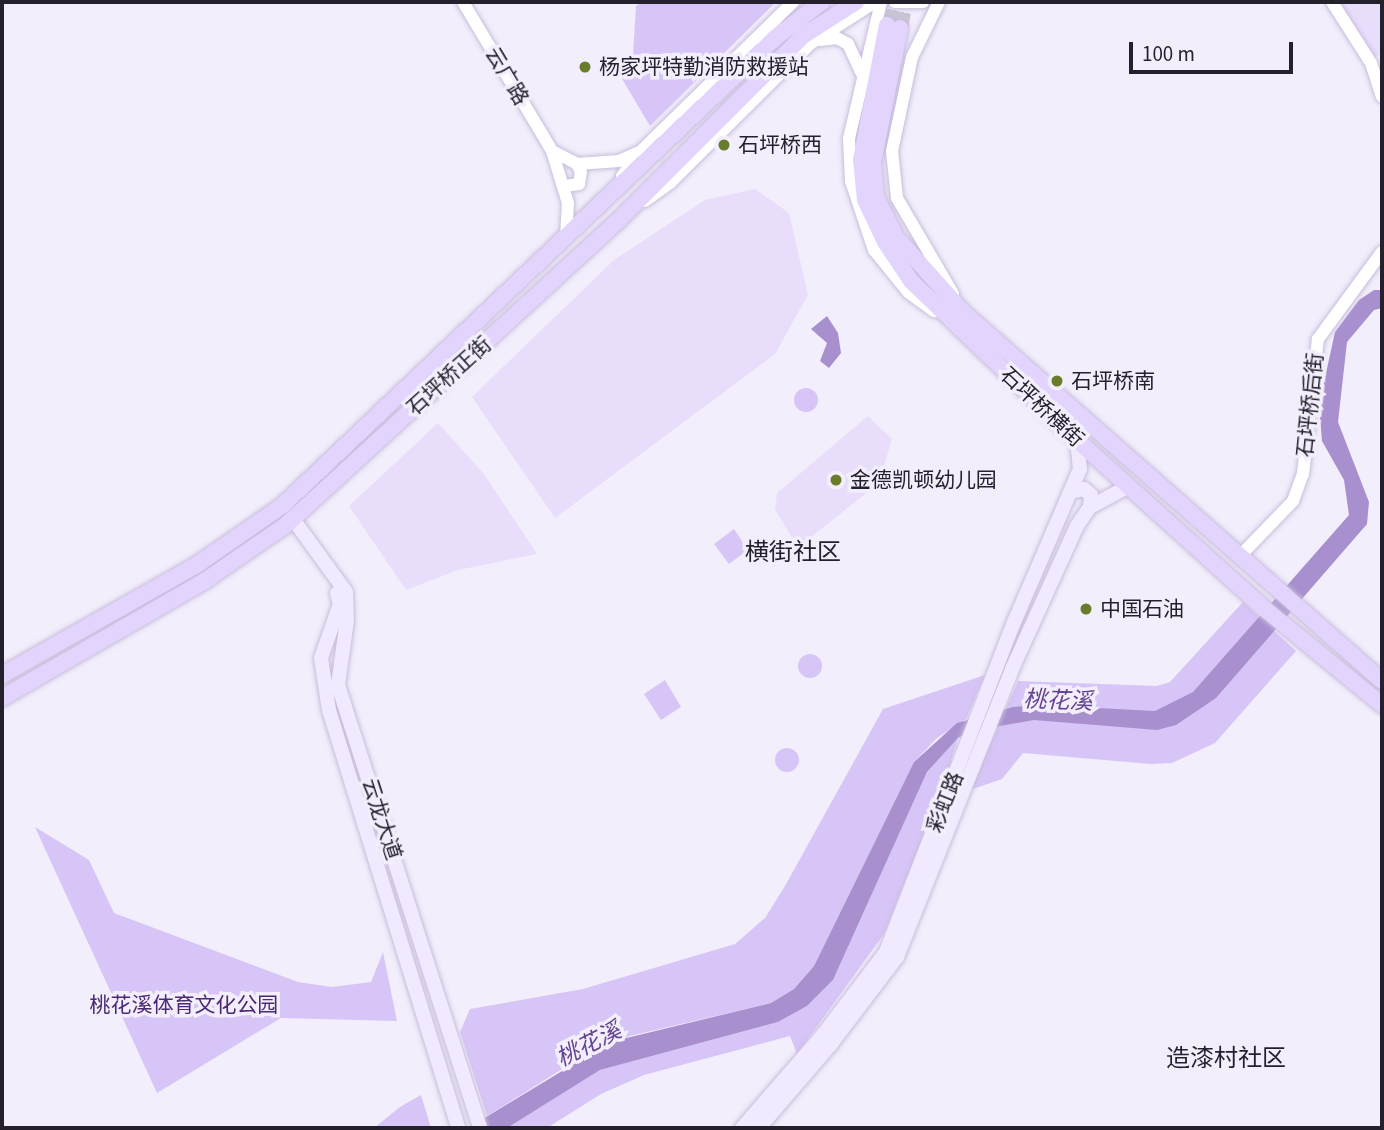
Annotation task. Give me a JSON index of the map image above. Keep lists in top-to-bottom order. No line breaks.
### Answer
{"streets":{"main road":["石坪桥正街","石坪桥横街","彩虹路","云龙大道"],"street":["云广路","石坪桥后街"]},"crossings":[["石坪桥正街","云龙大道"],["石坪桥后街","石坪桥横街"],["石坪桥横街","彩虹路"]],"districts":["横街社区","造漆村社区"],"water":["桃花溪"],"parks":["桃花溪体育文化公园"],"places":["杨家坪特勤消防救援站","石坪桥西","石坪桥南","金德凯顿幼儿园","中国石油"],"scale_bar":"100 m"}
